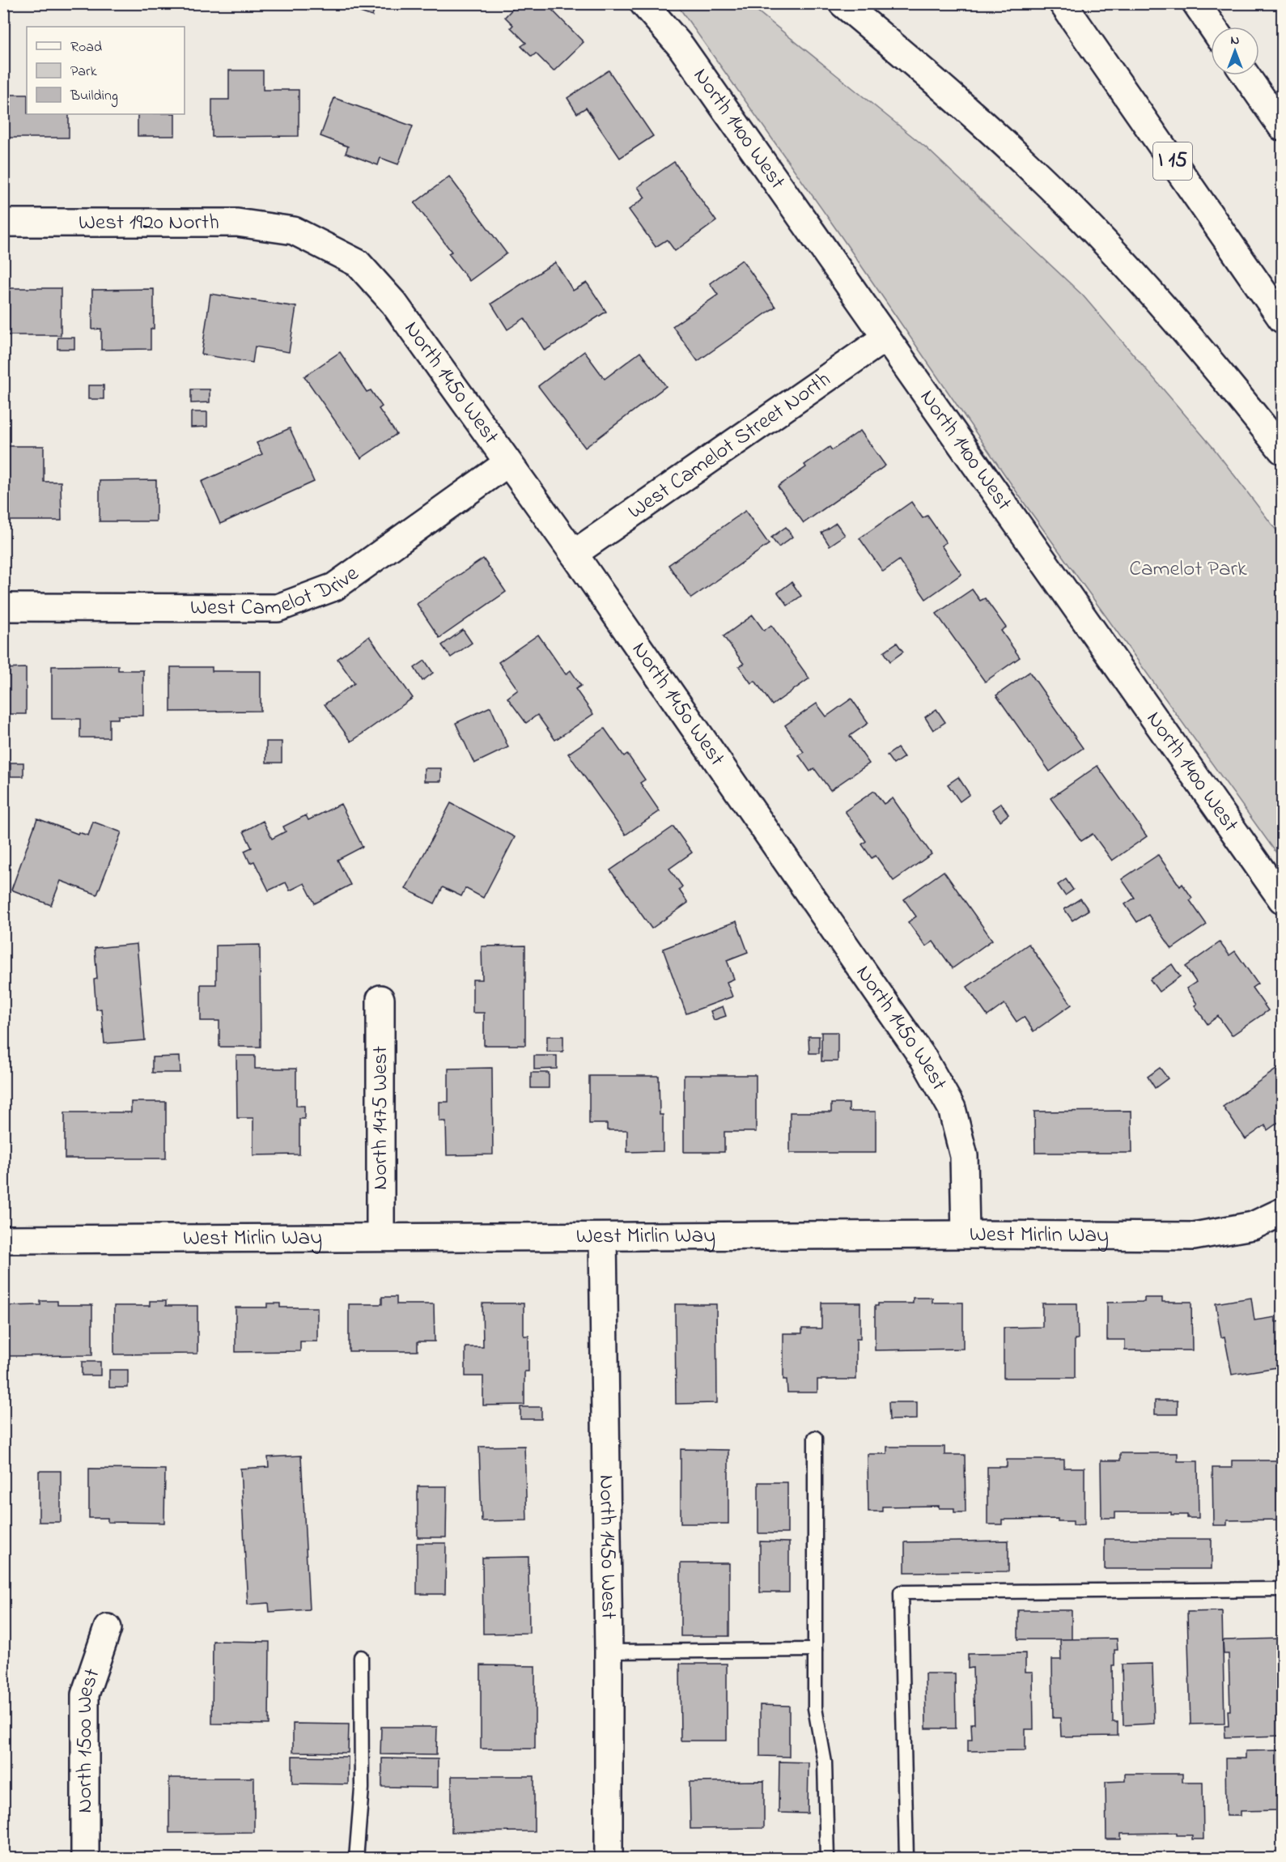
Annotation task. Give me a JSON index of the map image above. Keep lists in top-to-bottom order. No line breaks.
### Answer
{"streets":{"main road":["North 1400 West","I 15","West 1920 North","North 1450 West","West Camelot Street North","West Camelot Drive","North 1475 West","West Mirlin Way","North 1500 West"]},"crossings":[["North 1400 West","West Camelot Street North"],["West 1920 North","North 1450 West"],["North 1450 West","West Camelot Street North"],["North 1450 West","West Camelot Drive"],["North 1450 West","West Mirlin Way"],["North 1475 West","West Mirlin Way"]],"parks":["Camelot Park"],"legend":["Road","Park","Building"],"north":"top"}
